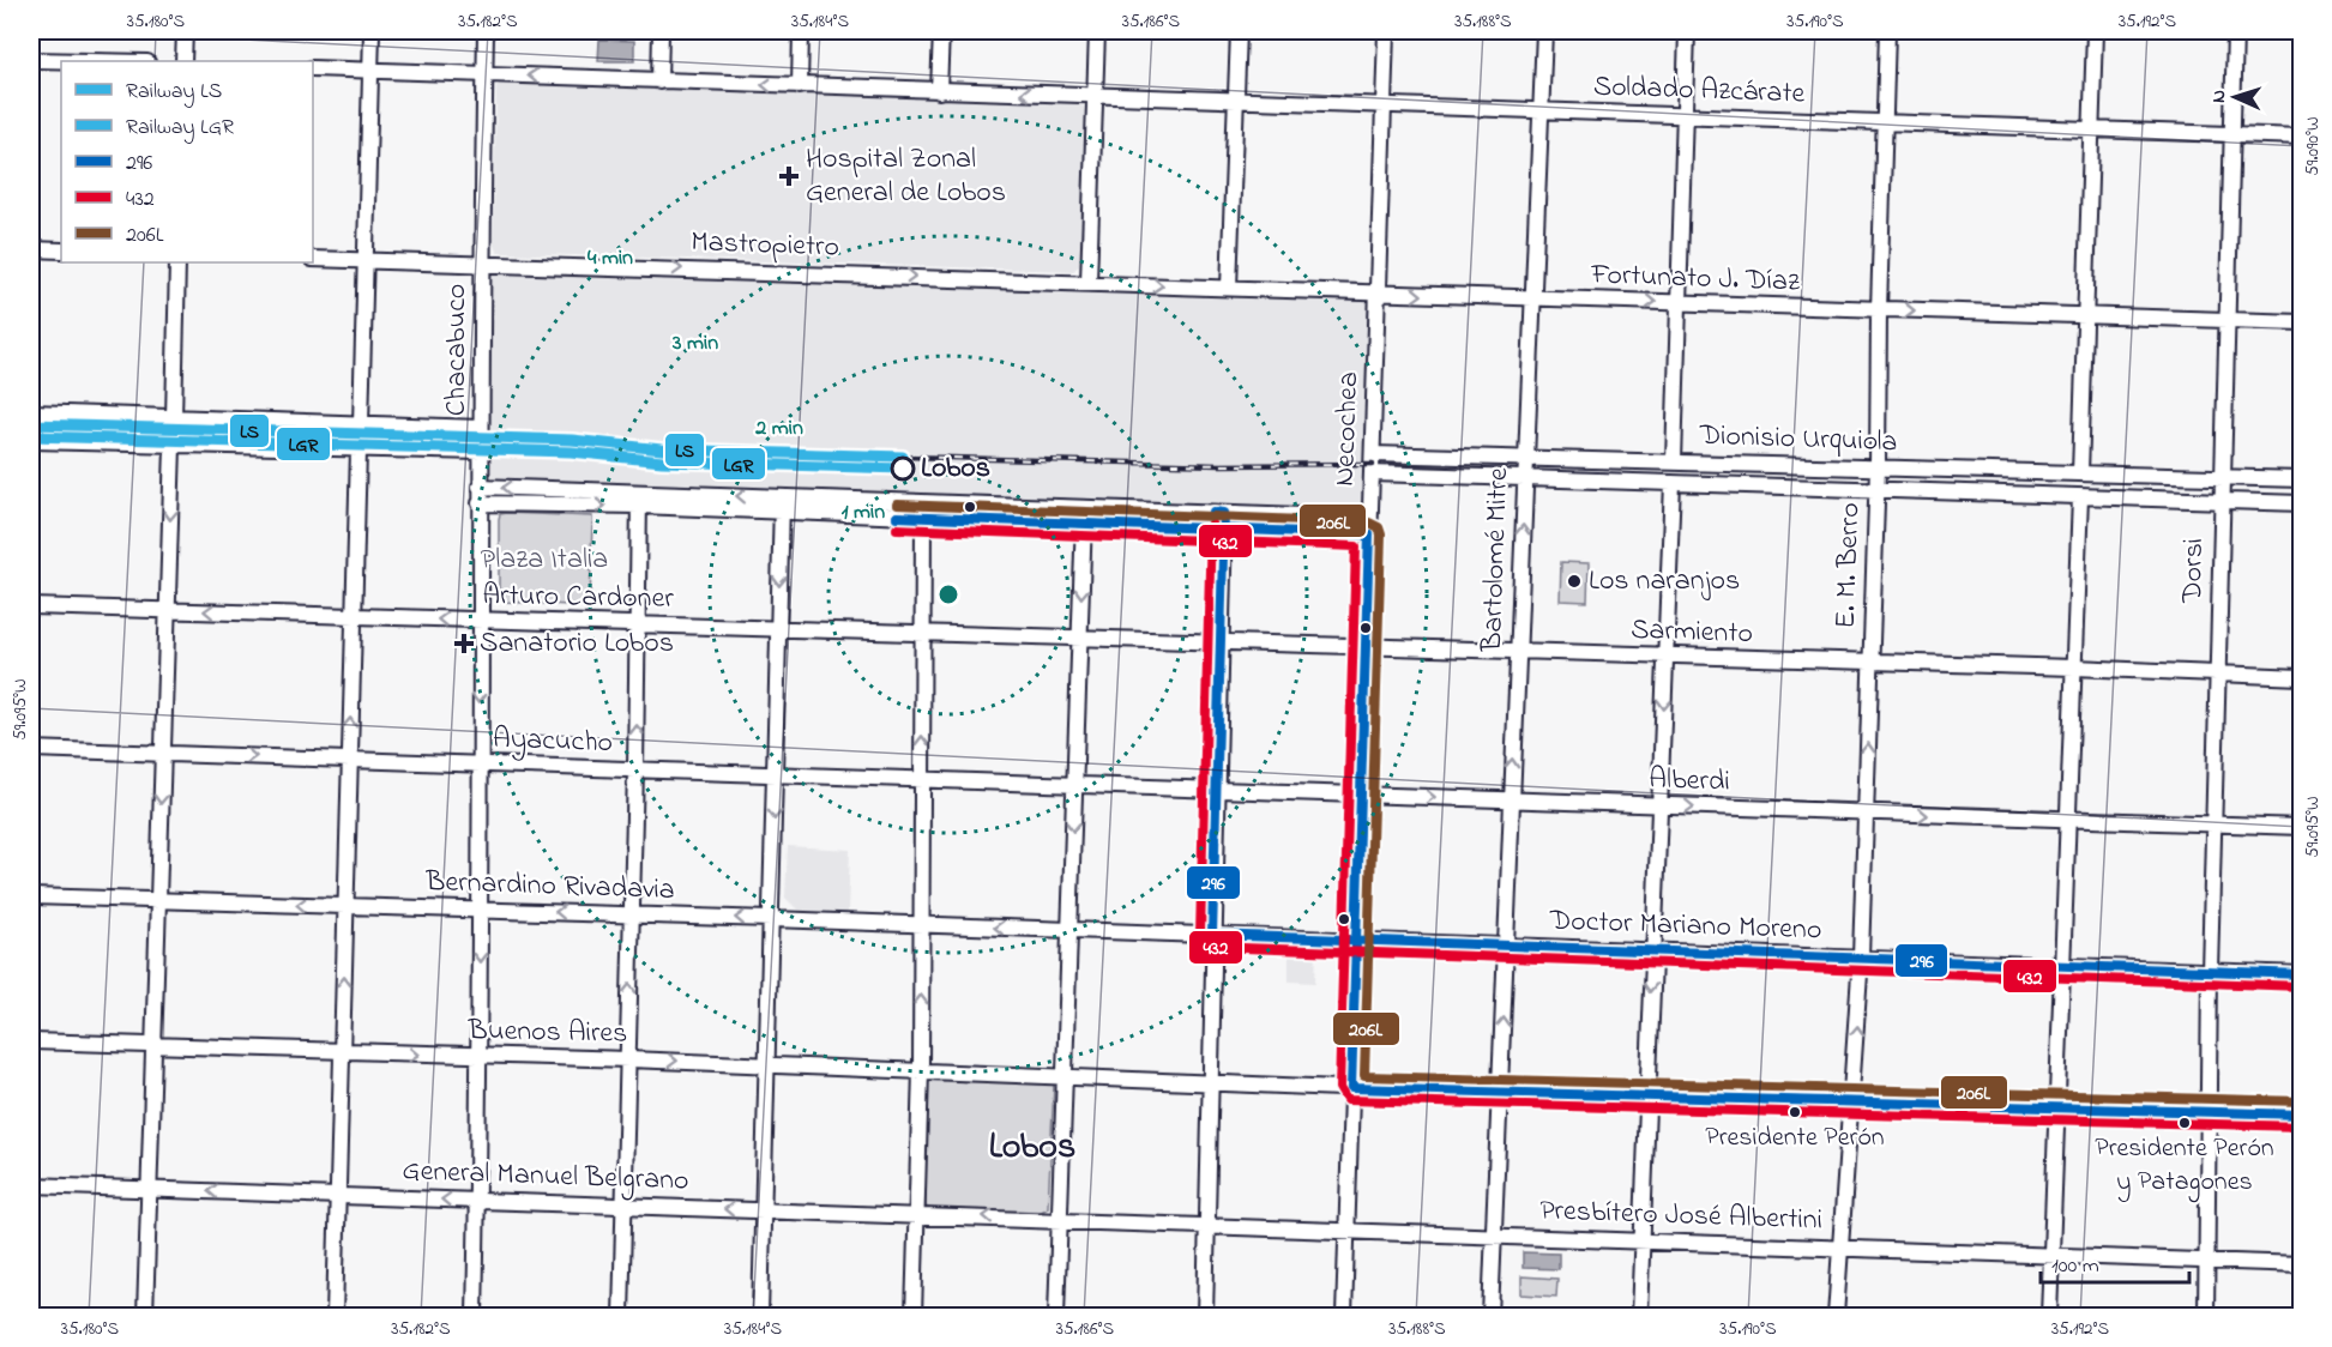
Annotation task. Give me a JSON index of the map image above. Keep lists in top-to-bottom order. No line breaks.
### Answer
{"streets":{"street":["Soldado Azcárate","Mastropietro","Fortunato J. Díaz","Chacabuco","Necochea","Dionisio Urquiola","Bartolomé Mitre","E. M. Berro","Dorsi","Arturo Cardoner","Sarmiento","Ayacucho","Alberdi","Bernardino Rivadavia","Doctor Mariano Moreno","Buenos Aires","General Manuel Belgrano","Presbítero José Albertini"]},"crossings":[["Soldado Azcárate","Chacabuco"],["Soldado Azcárate","Necochea"],["Soldado Azcárate","Bartolomé Mitre"],["Soldado Azcárate","E. M. Berro"],["Soldado Azcárate","Dorsi"],["Mastropietro","Fortunato J. Díaz"],["Mastropietro","Chacabuco"],["Fortunato J. Díaz","Necochea"],["Fortunato J. Díaz","Bartolomé Mitre"],["Fortunato J. Díaz","E. M. Berro"],["Fortunato J. Díaz","Dorsi"],["Chacabuco","Arturo Cardoner"],["Chacabuco","Ayacucho"],["Chacabuco","Bernardino Rivadavia"],["Chacabuco","Buenos Aires"],["Chacabuco","General Manuel Belgrano"],["Necochea","Dionisio Urquiola"],["Necochea","Sarmiento"],["Necochea","Alberdi"],["Necochea","Doctor Mariano Moreno"],["Necochea","Buenos Aires"],["Necochea","Presbítero José Albertini"],["Dionisio Urquiola","Bartolomé Mitre"],["Dionisio Urquiola","E. M. Berro"],["Dionisio Urquiola","Dorsi"],["Bartolomé Mitre","Sarmiento"],["Bartolomé Mitre","Alberdi"],["Bartolomé Mitre","Doctor Mariano Moreno"],["Bartolomé Mitre","Buenos Aires"],["Bartolomé Mitre","Presbítero José Albertini"],["E. M. Berro","Sarmiento"],["E. M. Berro","Alberdi"],["E. M. Berro","Doctor Mariano Moreno"],["E. M. Berro","Buenos Aires"],["E. M. Berro","Presbítero José Albertini"],["Dorsi","Sarmiento"],["Dorsi","Alberdi"],["Dorsi","Doctor Mariano Moreno"],["Dorsi","Buenos Aires"],["Dorsi","Presbítero José Albertini"],["Arturo Cardoner","Sarmiento"],["Ayacucho","Alberdi"],["Bernardino Rivadavia","Doctor Mariano Moreno"],["General Manuel Belgrano","Presbítero José Albertini"]],"one_way":["Mastropietro","Fortunato J. Díaz","Bartolomé Mitre","Alberdi","Bernardino Rivadavia","General Manuel Belgrano"],"districts":["Lobos"],"parks":["Plaza Italia"],"places":{"health":["Hospital Zonal General de Lobos","Sanatorio Lobos"],"other":["Lobos","Los naranjos","Presidente Perón","Presidente Perón y Patagones"]},"lines":["rail line LS","rail line LGR","transit line 206L","transit line 296","transit line 432"],"legend":["Railway LS","Railway LGR","296","432","206L"],"scale_bar":"100 m","north":"left","coordinates":["35.180°S","35.182°S","35.184°S","35.186°S","35.188°S","35.190°S","35.192°S","59.090°W","59.095°W"],"rings":["4 min","3 min","2 min","1 min"]}
